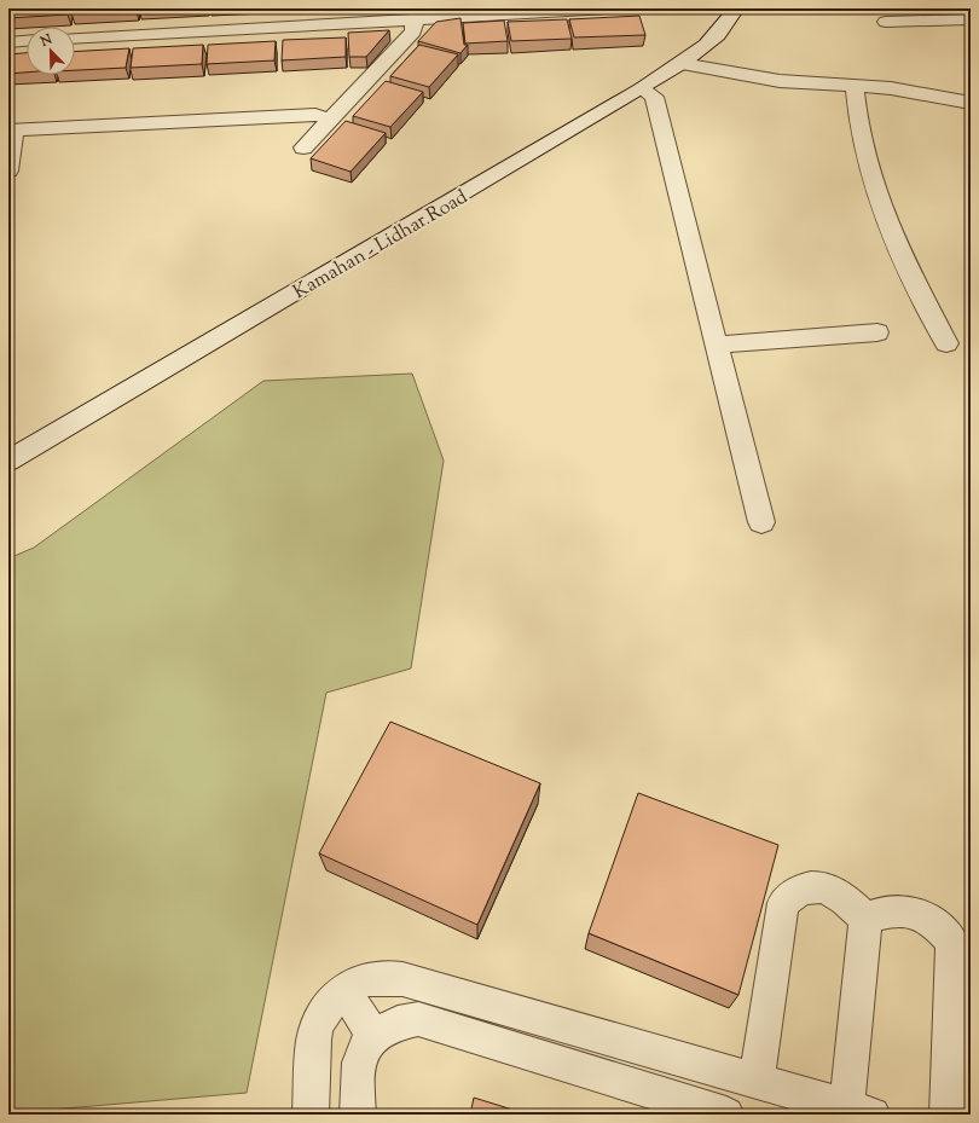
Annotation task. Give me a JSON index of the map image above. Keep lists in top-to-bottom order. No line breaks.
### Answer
{"streets":{"street":["Kamahan - Lidhar Road"]},"north":"top left"}
